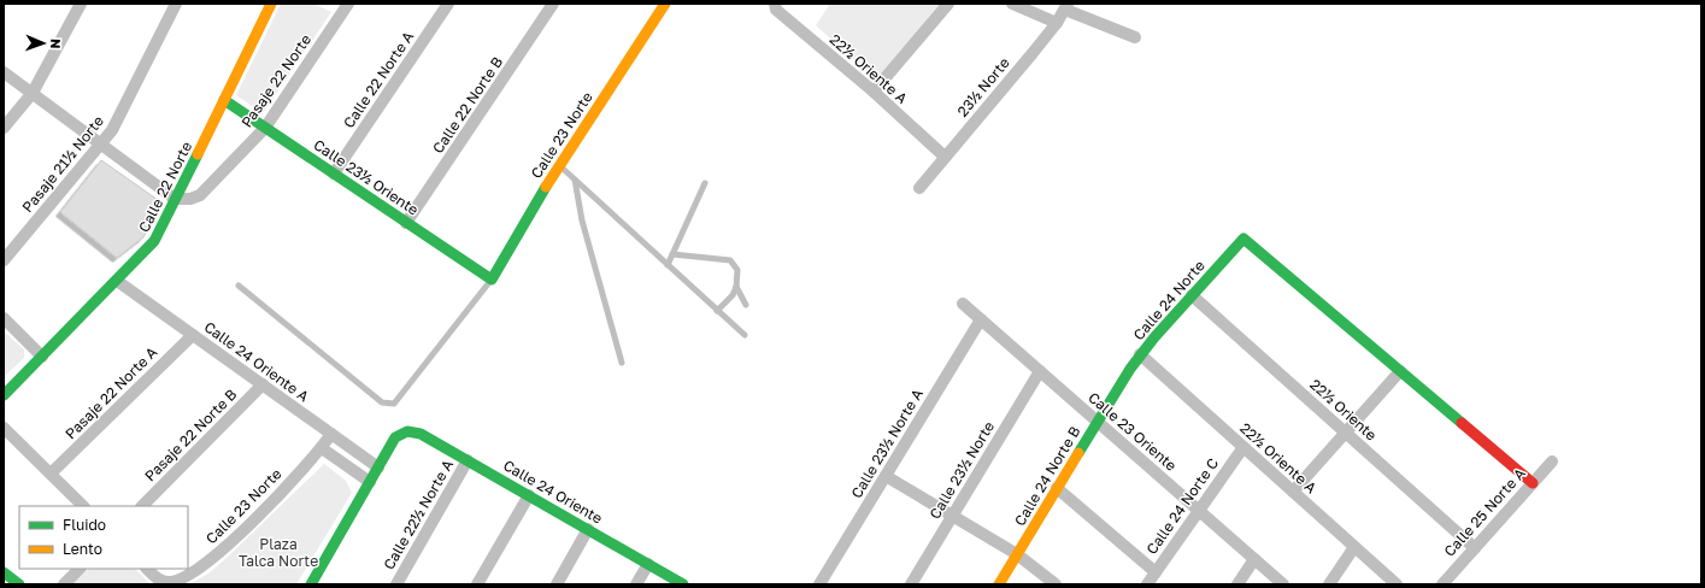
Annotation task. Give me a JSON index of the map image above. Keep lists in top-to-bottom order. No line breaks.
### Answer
{"streets":{"street":["22½ Oriente A","Calle 22 Norte A","Pasaje 22 Norte","23½ Norte","Calle 22 Norte B","Calle 23 Norte","Pasaje 21½ Norte","Calle 23½ Oriente","Calle 22 Norte","Calle 24 Norte","Calle 24 Oriente A","Pasaje 22 Norte A","22½ Oriente","Calle 23 Oriente","Pasaje 22 Norte B","Calle 23½ Norte A","Calle 23½ Norte","Calle 24 Norte B","Calle 24 Oriente","Calle 24 Norte C","Calle 25 Norte A","Calle 22½ Norte A"]},"crossings":[["22½ Oriente A","23½ Norte"],["22½ Oriente A","Calle 24 Norte"],["22½ Oriente A","Calle 24 Norte C"],["Calle 22 Norte A","Calle 23½ Oriente"],["Pasaje 22 Norte","Calle 23½ Oriente"],["Pasaje 22 Norte","Calle 22 Norte"],["Calle 22 Norte B","Calle 23½ Oriente"],["Calle 23 Norte","Calle 23½ Oriente"],["Calle 23 Norte","Calle 24 Oriente A"],["Calle 23½ Oriente","Calle 22 Norte"],["Calle 22 Norte","Calle 24 Oriente A"],["Calle 24 Norte","22½ Oriente"],["Calle 24 Norte","Calle 24 Norte B"],["Calle 24 Oriente A","Pasaje 22 Norte A"],["Calle 24 Oriente A","Pasaje 22 Norte B"],["Calle 24 Oriente A","Calle 24 Oriente"],["22½ Oriente","Calle 25 Norte A"],["Calle 23 Oriente","Calle 23½ Norte A"],["Calle 23 Oriente","Calle 23½ Norte"],["Calle 23 Oriente","Calle 24 Norte B"],["Calle 23 Oriente","Calle 24 Norte C"],["Calle 24 Oriente","Calle 22½ Norte A"]],"parks":["Plaza Talca Norte"],"legend":["Fluido","Lento"],"north":"right"}
